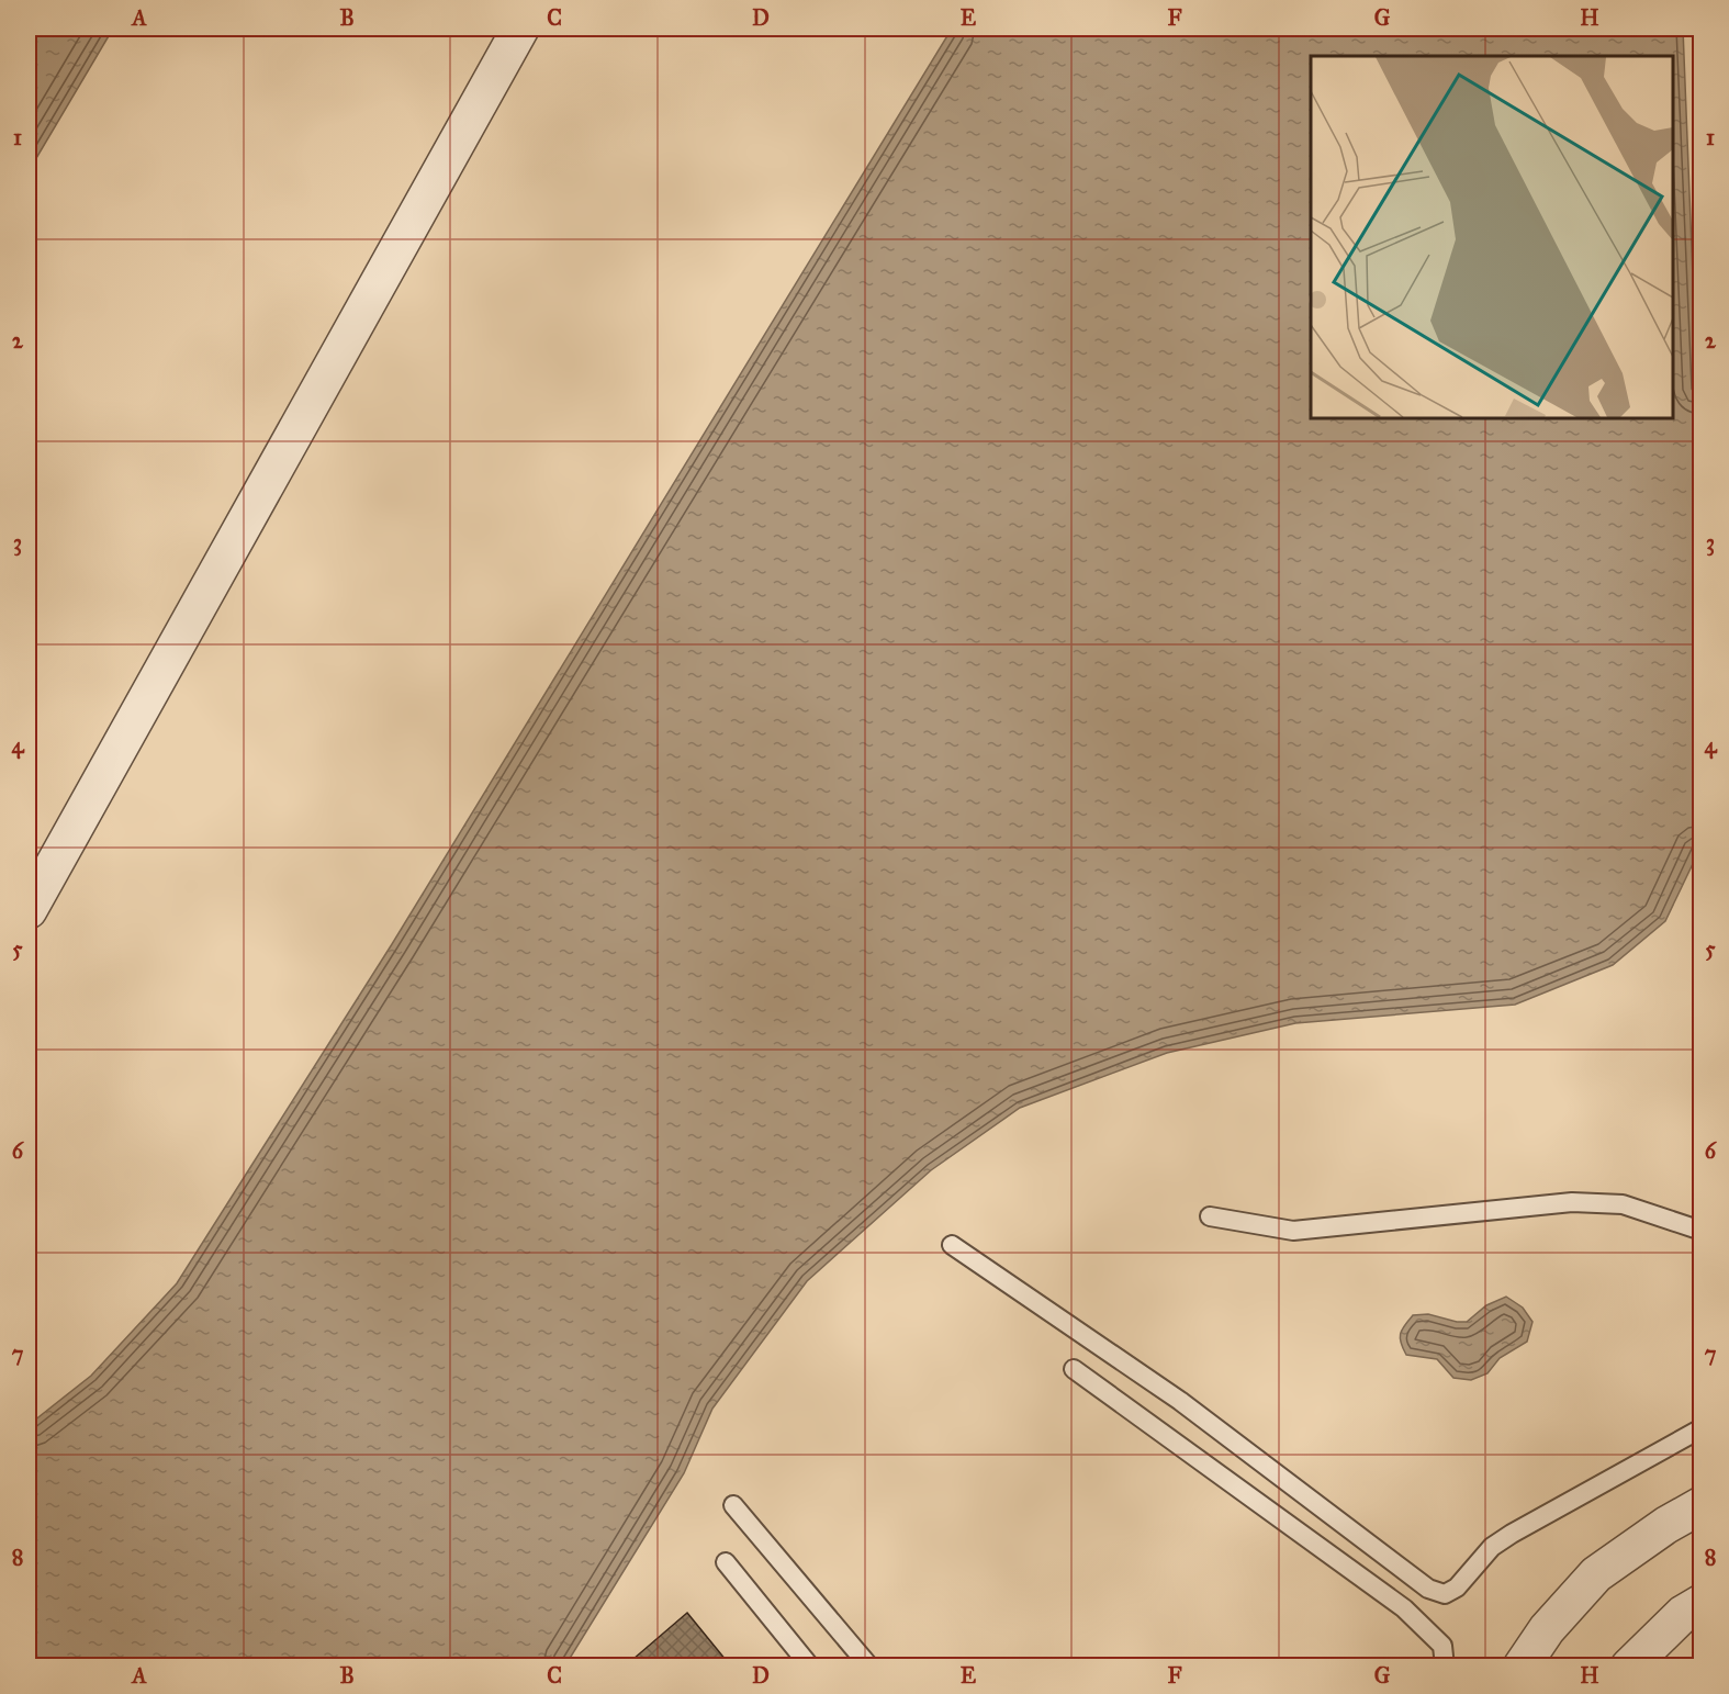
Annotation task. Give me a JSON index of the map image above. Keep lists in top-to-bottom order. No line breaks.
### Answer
{"grid":{"columns":["A","B","C","D","E","F","G","H"],"rows":["1","2","3","4","5","6","7","8"]}}
